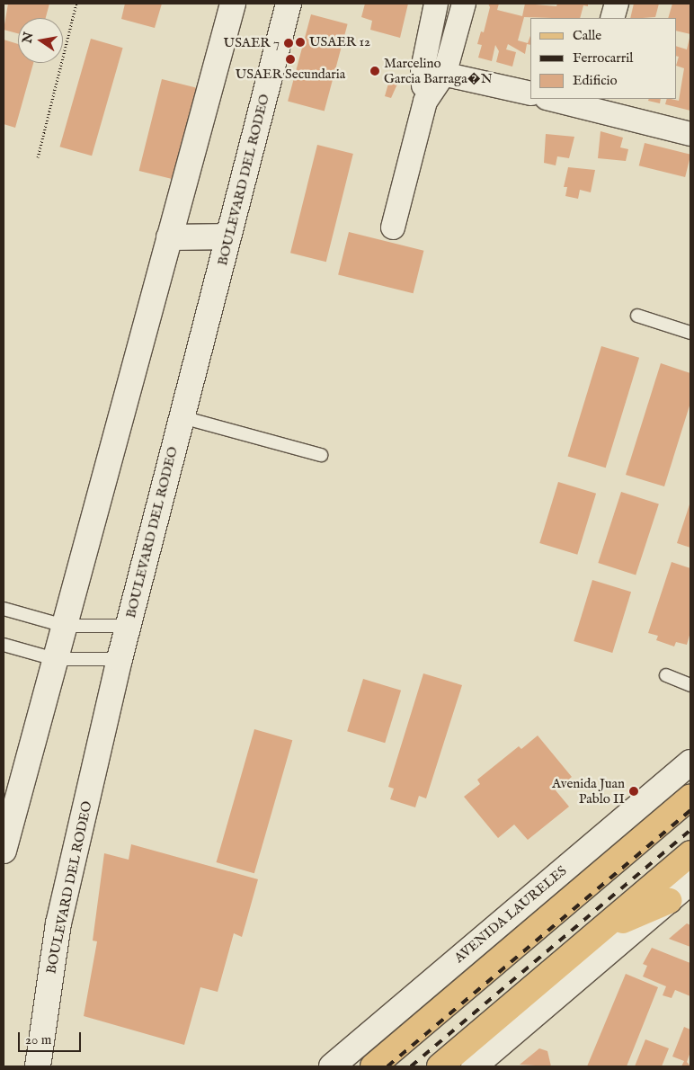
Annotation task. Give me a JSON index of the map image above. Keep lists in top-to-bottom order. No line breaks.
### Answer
{"streets":{"main road":["AVENIDA LAURELES"],"street":["BOULEVARD DEL RODEO"]},"places":["USAER 12","USAER 7","USAER Secundaria","Marcelino Garcia Barraga�N","Avenida Juan Pablo II"],"legend":["Calle","Ferrocarril","Edificio"],"scale_bar":"20 m","north":"left"}
